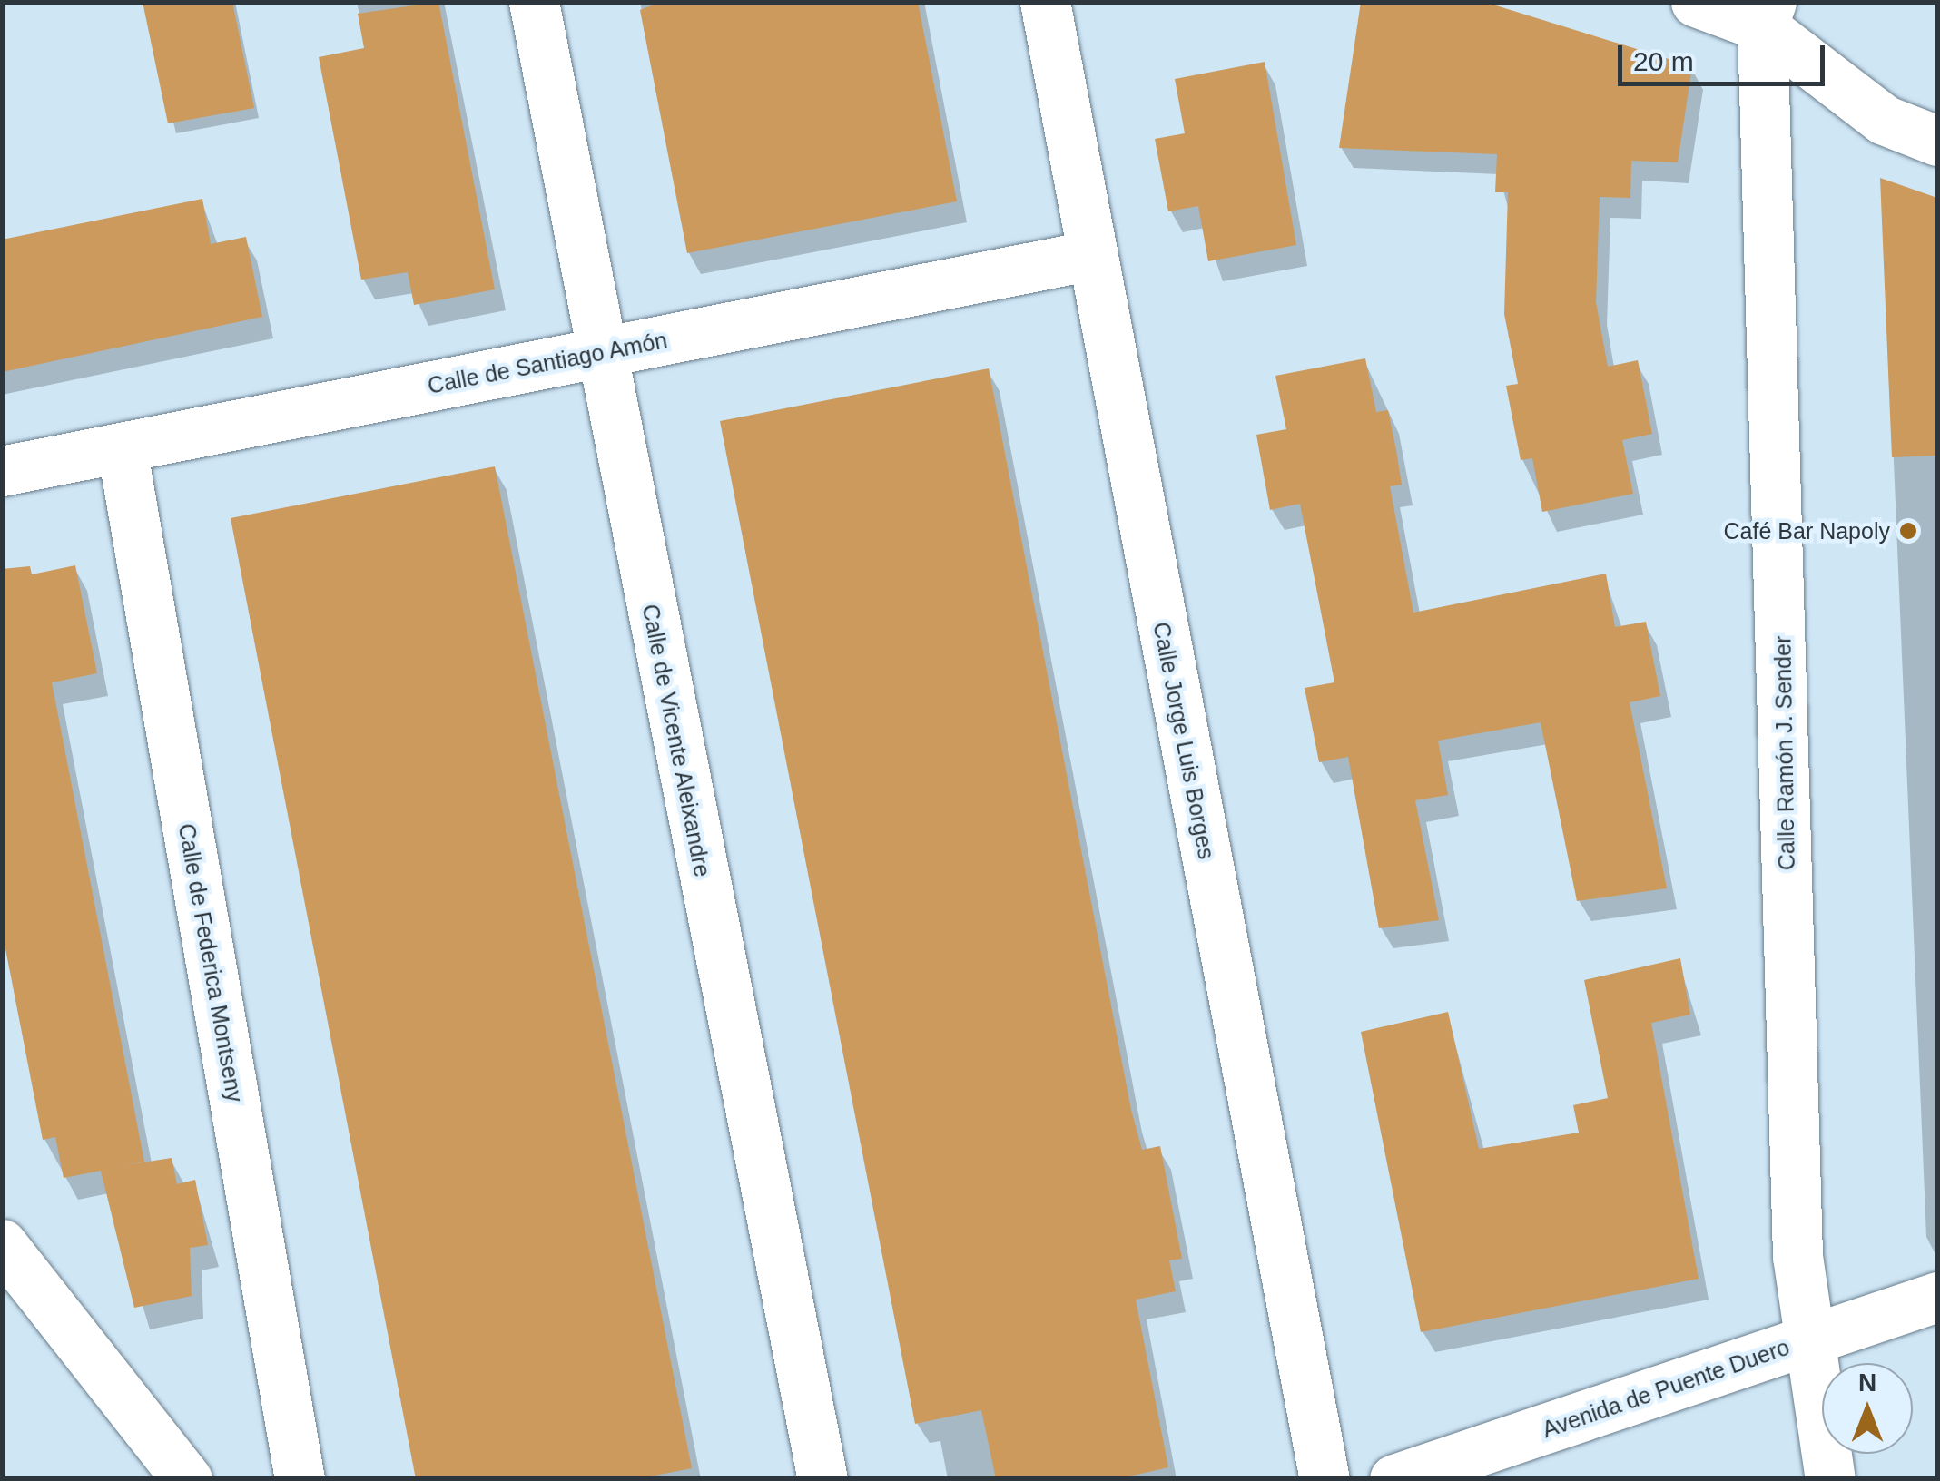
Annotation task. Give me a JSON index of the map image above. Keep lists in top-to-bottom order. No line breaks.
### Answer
{"streets":{"street":["Calle de Santiago Amón","Calle de Vicente Aleixandre","Calle Jorge Luis Borges","Calle Ramón J. Sender","Calle de Federica Montseny","Avenida de Puente Duero"]},"crossings":[["Calle de Santiago Amón","Calle de Vicente Aleixandre"],["Calle de Santiago Amón","Calle Jorge Luis Borges"],["Calle de Santiago Amón","Calle de Federica Montseny"],["Calle Ramón J. Sender","Avenida de Puente Duero"]],"places":["Café Bar Napoly"],"scale_bar":"20 m","north":"top"}
